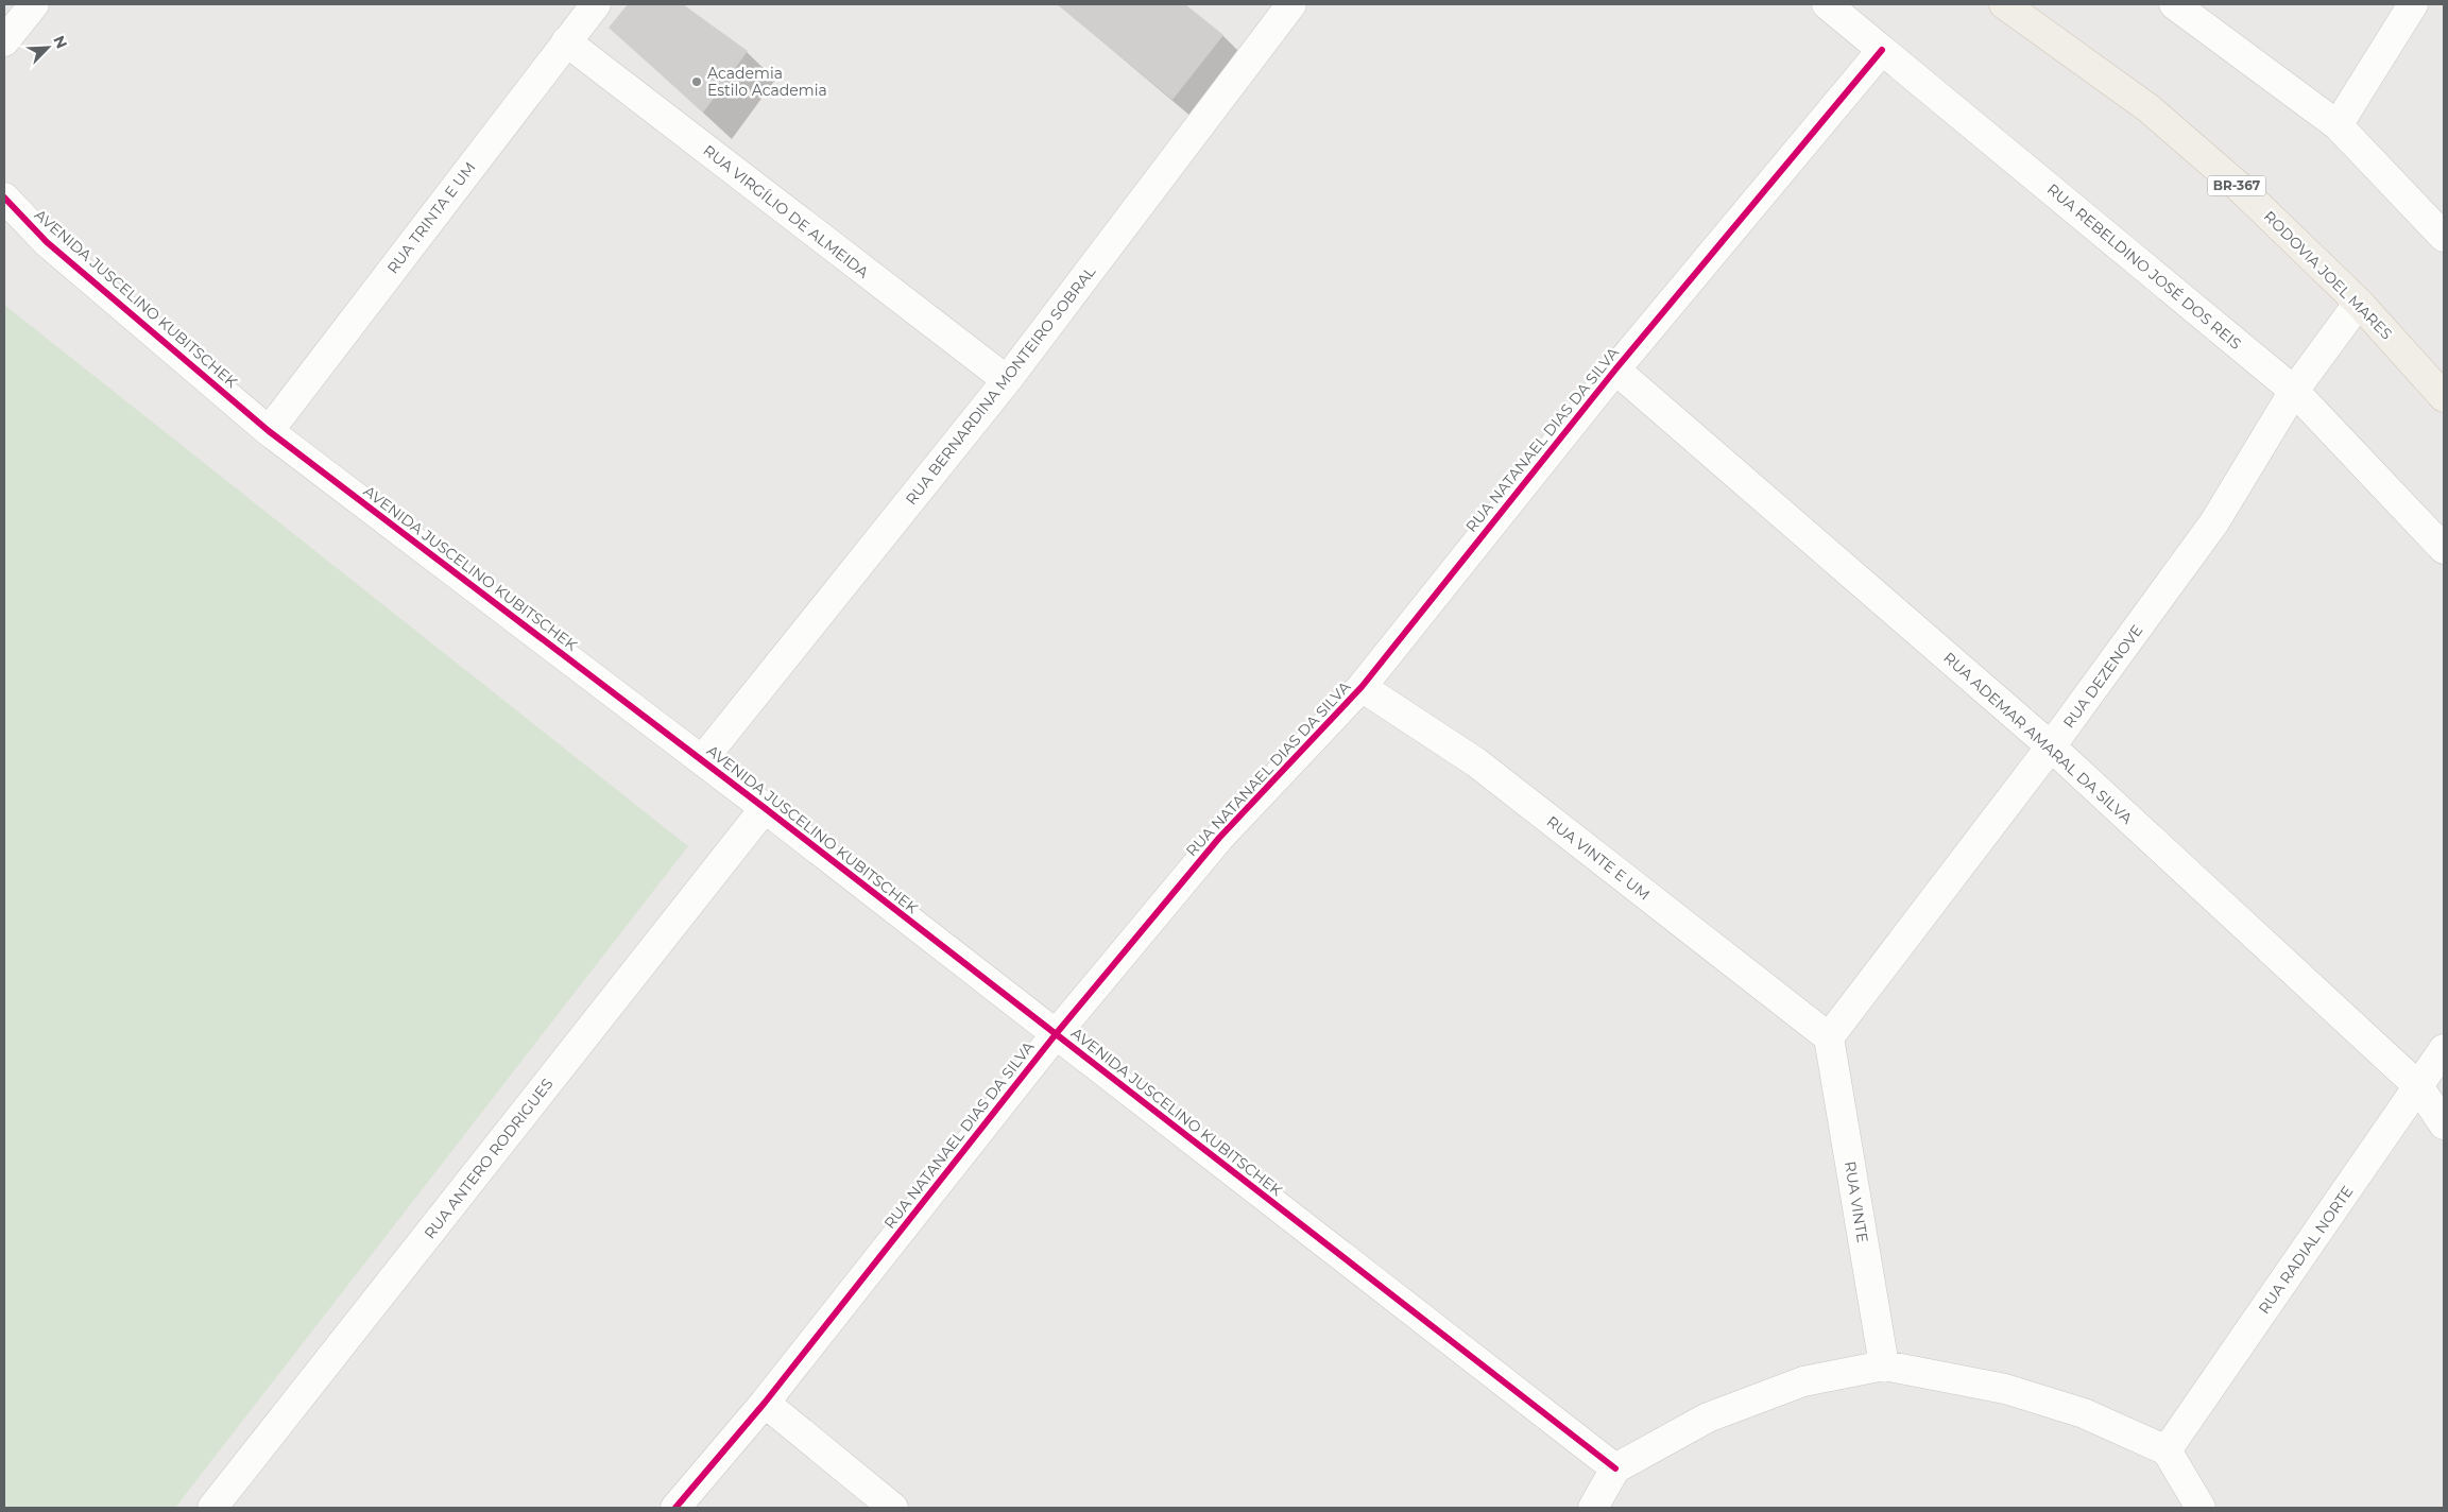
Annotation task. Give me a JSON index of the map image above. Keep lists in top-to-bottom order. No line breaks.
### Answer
{"streets":{"main road":["BR-367","RODOVIA JOEL MARES"],"street":["RUA VIRGÍLIO DE ALMEIDA","RUA TRINTA E UM","RUA REBELDINO JOSÉ DOS REIS","AVENIDA JUSCELINO KUBITSCHEK","RUA BERNARDINA MONTEIRO SOBRAL","RUA NATANAEL DIAS DA SILVA","RUA DEZENOVE","RUA ADEMAR AMARAL DA SILVA","RUA VINTE E UM","RUA ANTERO RODRIGUES","RUA VINTE","RUA RADIAL NORTE"]},"crossings":[["RUA VIRGÍLIO DE ALMEIDA","RUA TRINTA E UM"],["RUA VIRGÍLIO DE ALMEIDA","RUA BERNARDINA MONTEIRO SOBRAL"],["RUA TRINTA E UM","AVENIDA JUSCELINO KUBITSCHEK"],["RUA REBELDINO JOSÉ DOS REIS","RUA NATANAEL DIAS DA SILVA"],["RUA REBELDINO JOSÉ DOS REIS","RUA DEZENOVE"],["RODOVIA JOEL MARES","RUA DEZENOVE"],["AVENIDA JUSCELINO KUBITSCHEK","RUA BERNARDINA MONTEIRO SOBRAL"],["AVENIDA JUSCELINO KUBITSCHEK","RUA NATANAEL DIAS DA SILVA"],["AVENIDA JUSCELINO KUBITSCHEK","RUA ANTERO RODRIGUES"],["RUA NATANAEL DIAS DA SILVA","RUA ADEMAR AMARAL DA SILVA"],["RUA NATANAEL DIAS DA SILVA","RUA VINTE E UM"],["RUA DEZENOVE","RUA ADEMAR AMARAL DA SILVA"],["RUA DEZENOVE","RUA VINTE E UM"],["RUA DEZENOVE","RUA VINTE"],["RUA ADEMAR AMARAL DA SILVA","RUA RADIAL NORTE"],["RUA VINTE E UM","RUA VINTE"]],"places":["Academia Estilo Academia"],"north":"top right"}
